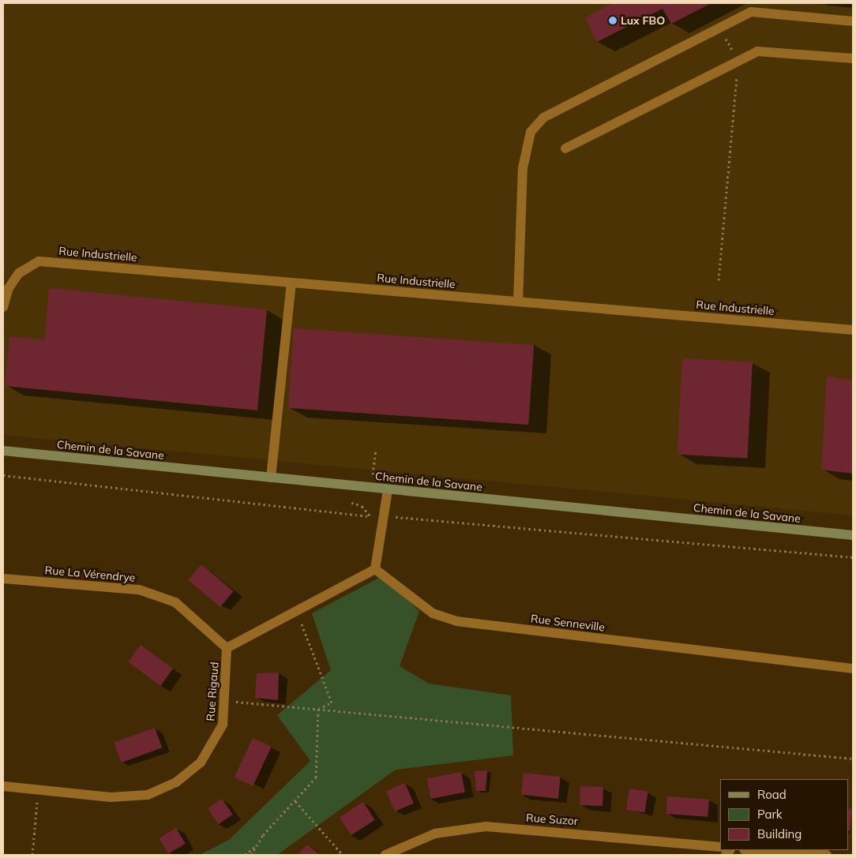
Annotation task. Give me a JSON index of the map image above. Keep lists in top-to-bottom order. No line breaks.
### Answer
{"streets":{"street":["Rue Industrielle","Chemin de la Savane","Rue La Vérendrye","Rue Senneville","Rue Rigaud","Rue Suzor"]},"crossings":[["Rue La Vérendrye","Rue Rigaud"],["Rue Senneville","Rue Rigaud"]],"places":["Lux FBO"],"legend":["Road","Park","Building"]}
